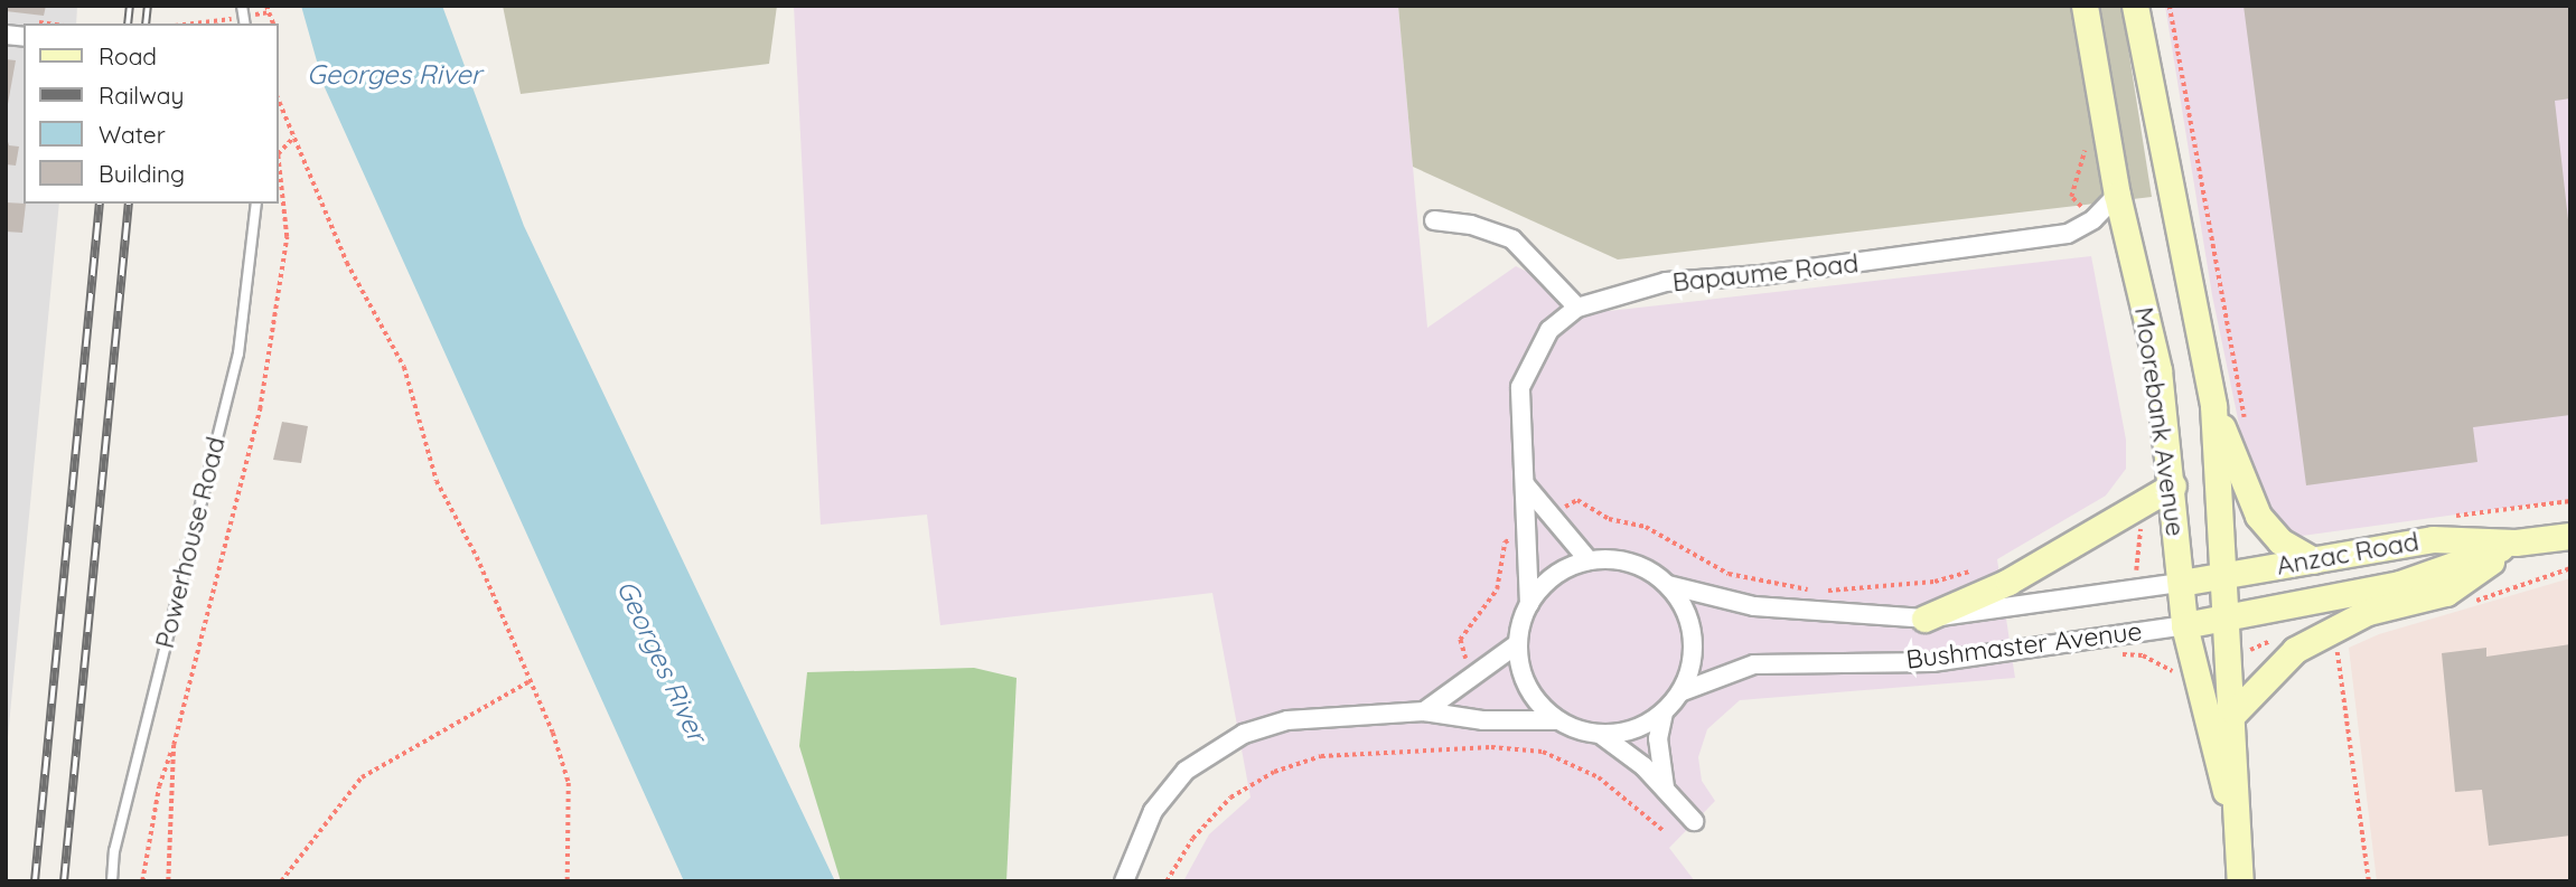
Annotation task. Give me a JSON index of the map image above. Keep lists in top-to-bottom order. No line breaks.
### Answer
{"streets":{"main road":["Moorebank Avenue","Anzac Road","Bushmaster Avenue"],"street":["Bapaume Road"],"lane":["Powerhouse Road"]},"crossings":[["Bapaume Road","Moorebank Avenue"],["Moorebank Avenue","Anzac Road"],["Moorebank Avenue","Bushmaster Avenue"],["Anzac Road","Bushmaster Avenue"]],"water":["Georges River"],"legend":["Road","Railway","Water","Building"]}
